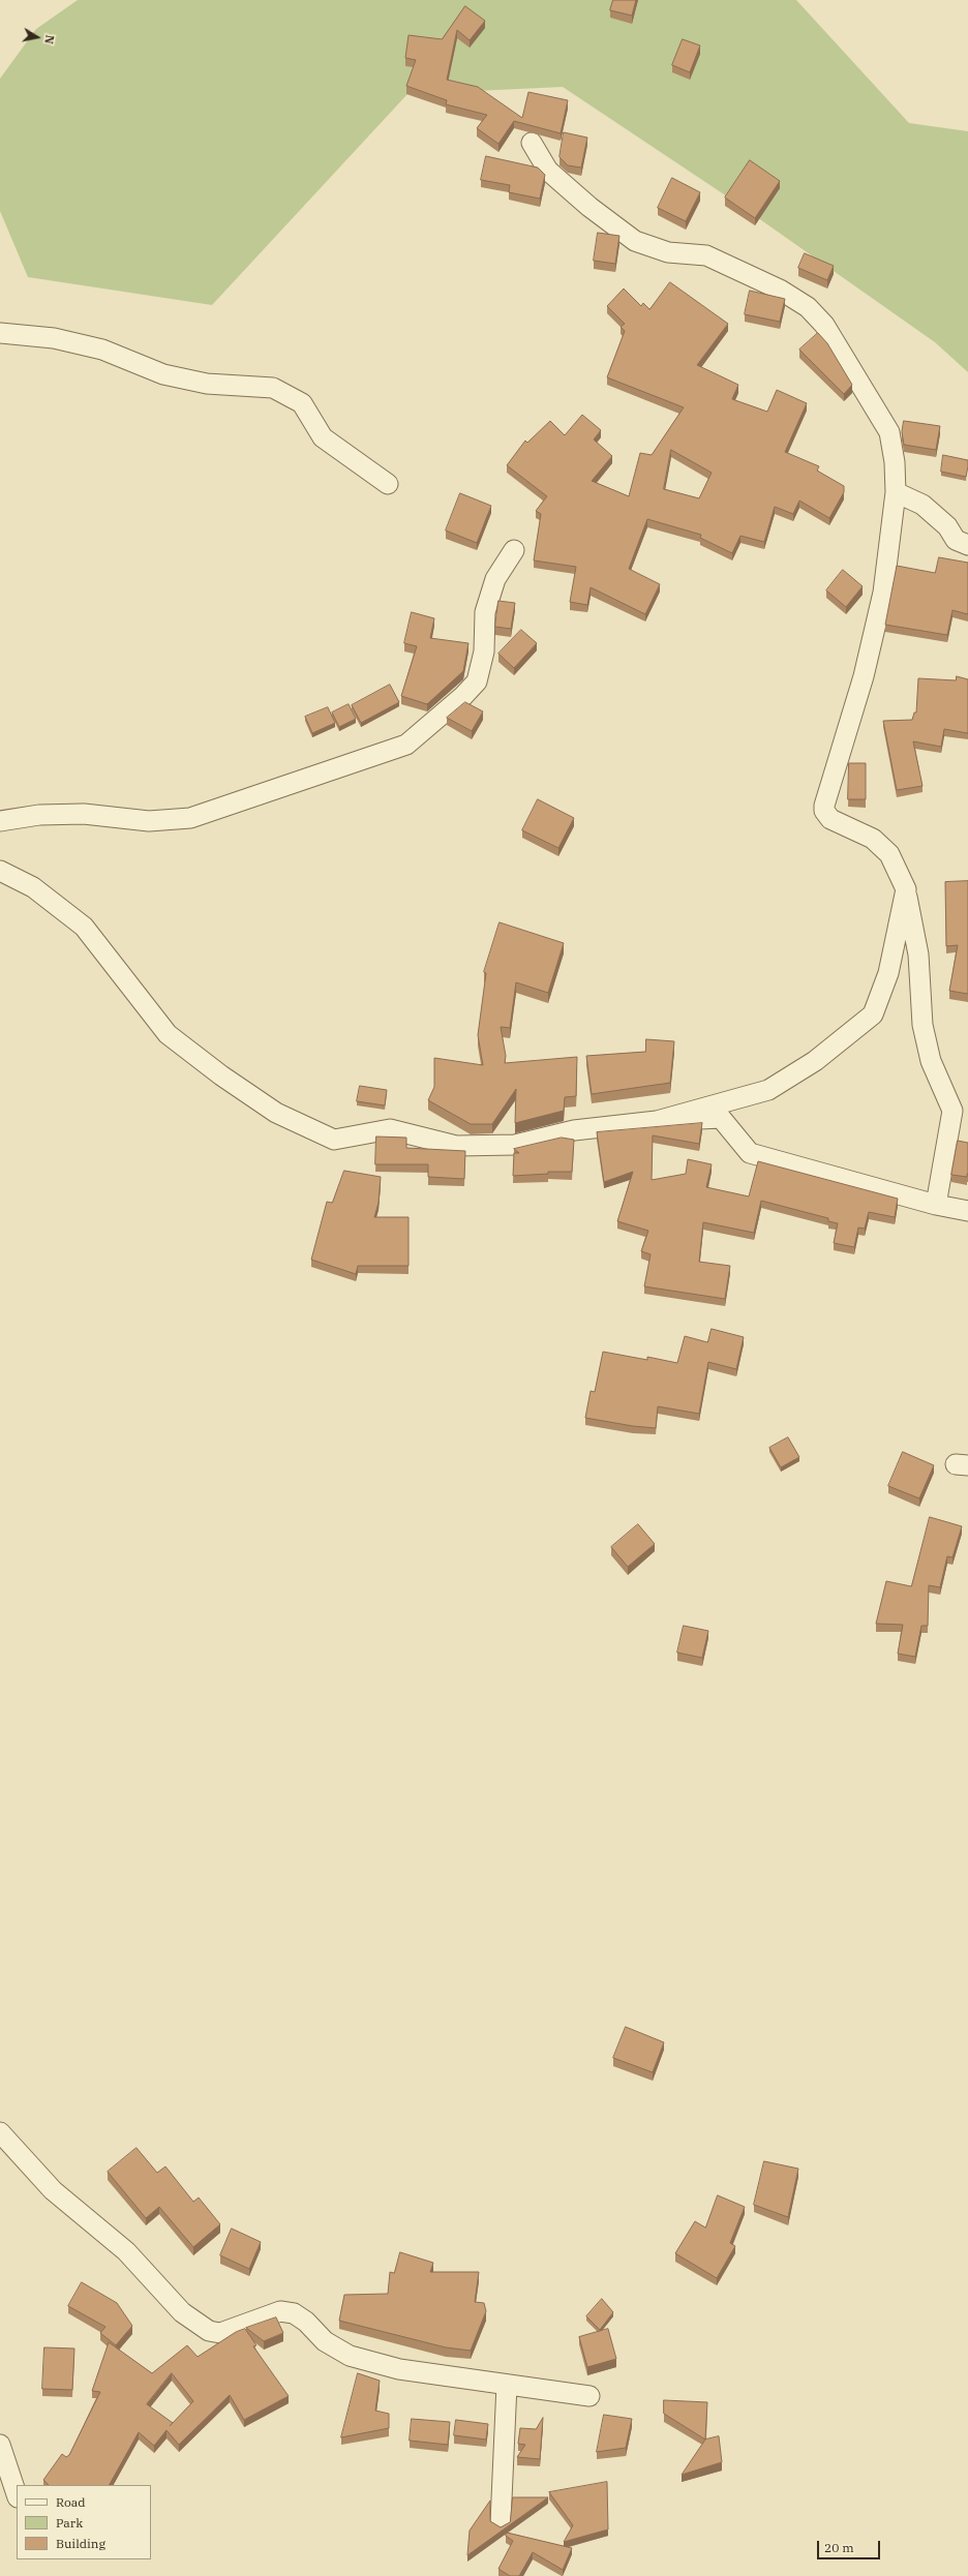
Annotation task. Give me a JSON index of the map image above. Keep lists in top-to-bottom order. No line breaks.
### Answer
{"legend":["Road","Park","Building"],"scale_bar":"20 m","north":"right"}
